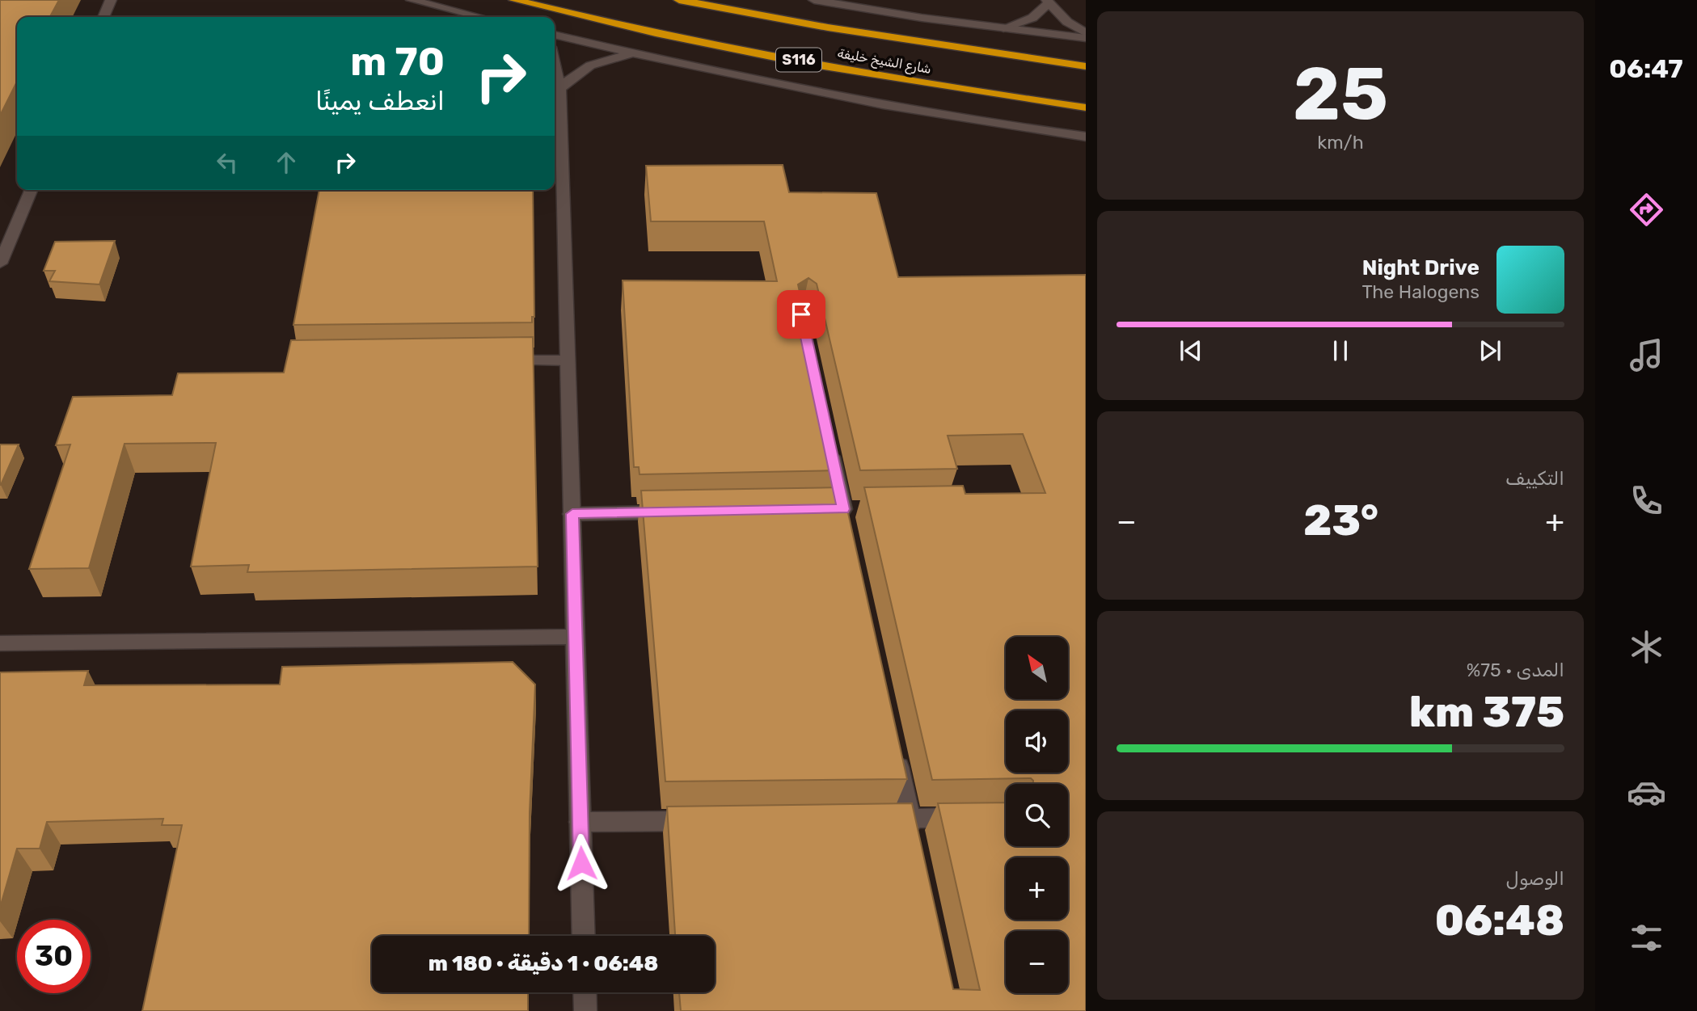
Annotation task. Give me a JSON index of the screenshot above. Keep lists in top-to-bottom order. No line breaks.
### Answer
{"streets":{"highway":["S116","شارع الشيخ خليفة"]},"north":"top left","page":{"tabs":"06:47","tile":[["25","km/h"],"التكييف",["المدى · 75%","375 km"],["الوصول","06:48"]],"turn":["70 m","انعطف يمينًا"],"song":["Night Drive","The Halogens"],"heat":["−","23°","+"],"map_buttons":["+","−"],"limit":"30","trip":"06:48 · 1 دقيقة · 180 m"}}
